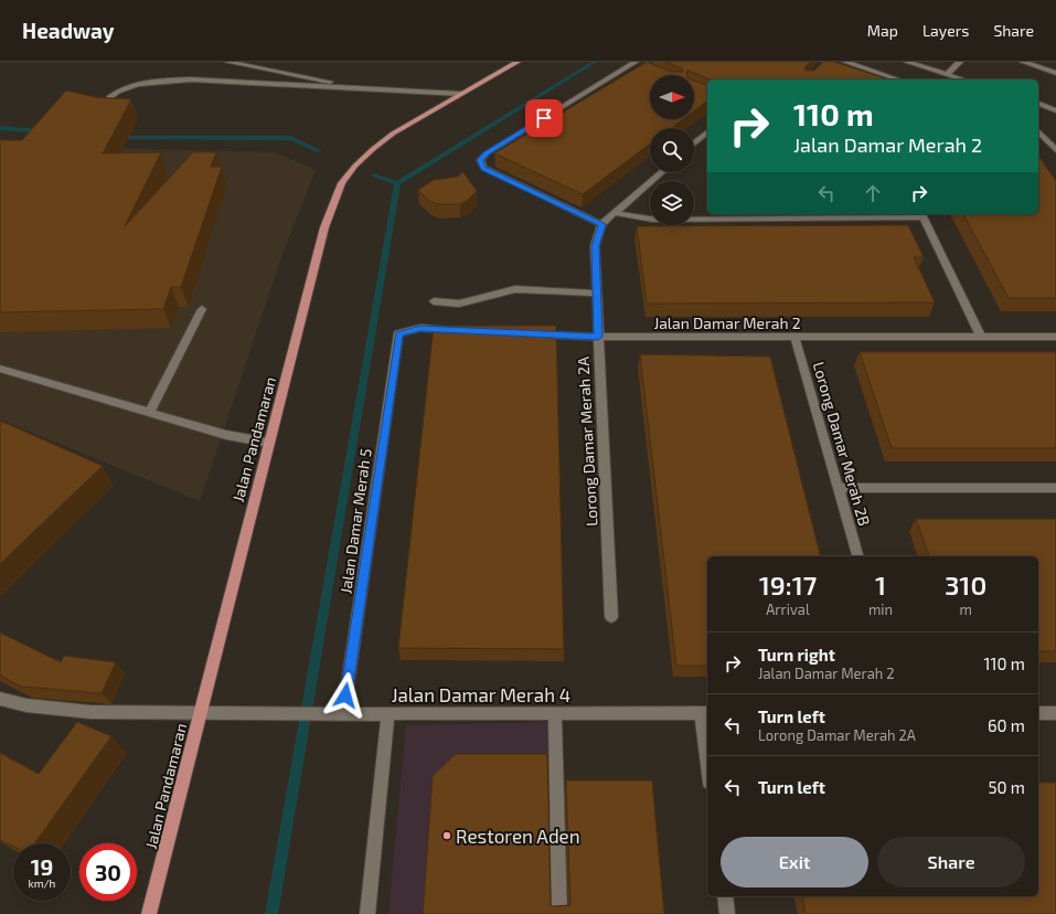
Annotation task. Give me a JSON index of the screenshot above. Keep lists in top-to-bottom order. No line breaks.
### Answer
{"streets":{"main road":["Jalan Pandamaran"],"street":["Jalan Damar Merah 2","Lorong Damar Merah 2A","Lorong Damar Merah 2B","Jalan Damar Merah 5","Jalan Damar Merah 4"]},"crossings":[["Jalan Damar Merah 2","Lorong Damar Merah 2A"],["Jalan Damar Merah 2","Lorong Damar Merah 2B"],["Jalan Pandamaran","Jalan Damar Merah 4"],["Jalan Damar Merah 5","Jalan Damar Merah 4"]],"places":["Restoren Aden"],"north":"right","page":{"header":"Headway","nav":["Map","Layers","Share"],"turn":["110 m","Jalan Damar Merah 2"],"eta":["19:17","Arrival","1","min","310","m"],"list":[{"name":"Turn right","note":"Jalan Damar Merah 2","value":"110 m"},{"name":"Turn left","note":"Lorong Damar Merah 2A","value":"60 m"},{"name":"Turn left","value":"50 m"}],"buttons":["Exit","Share"],"speed":"19 km/h","limit":"30"}}
